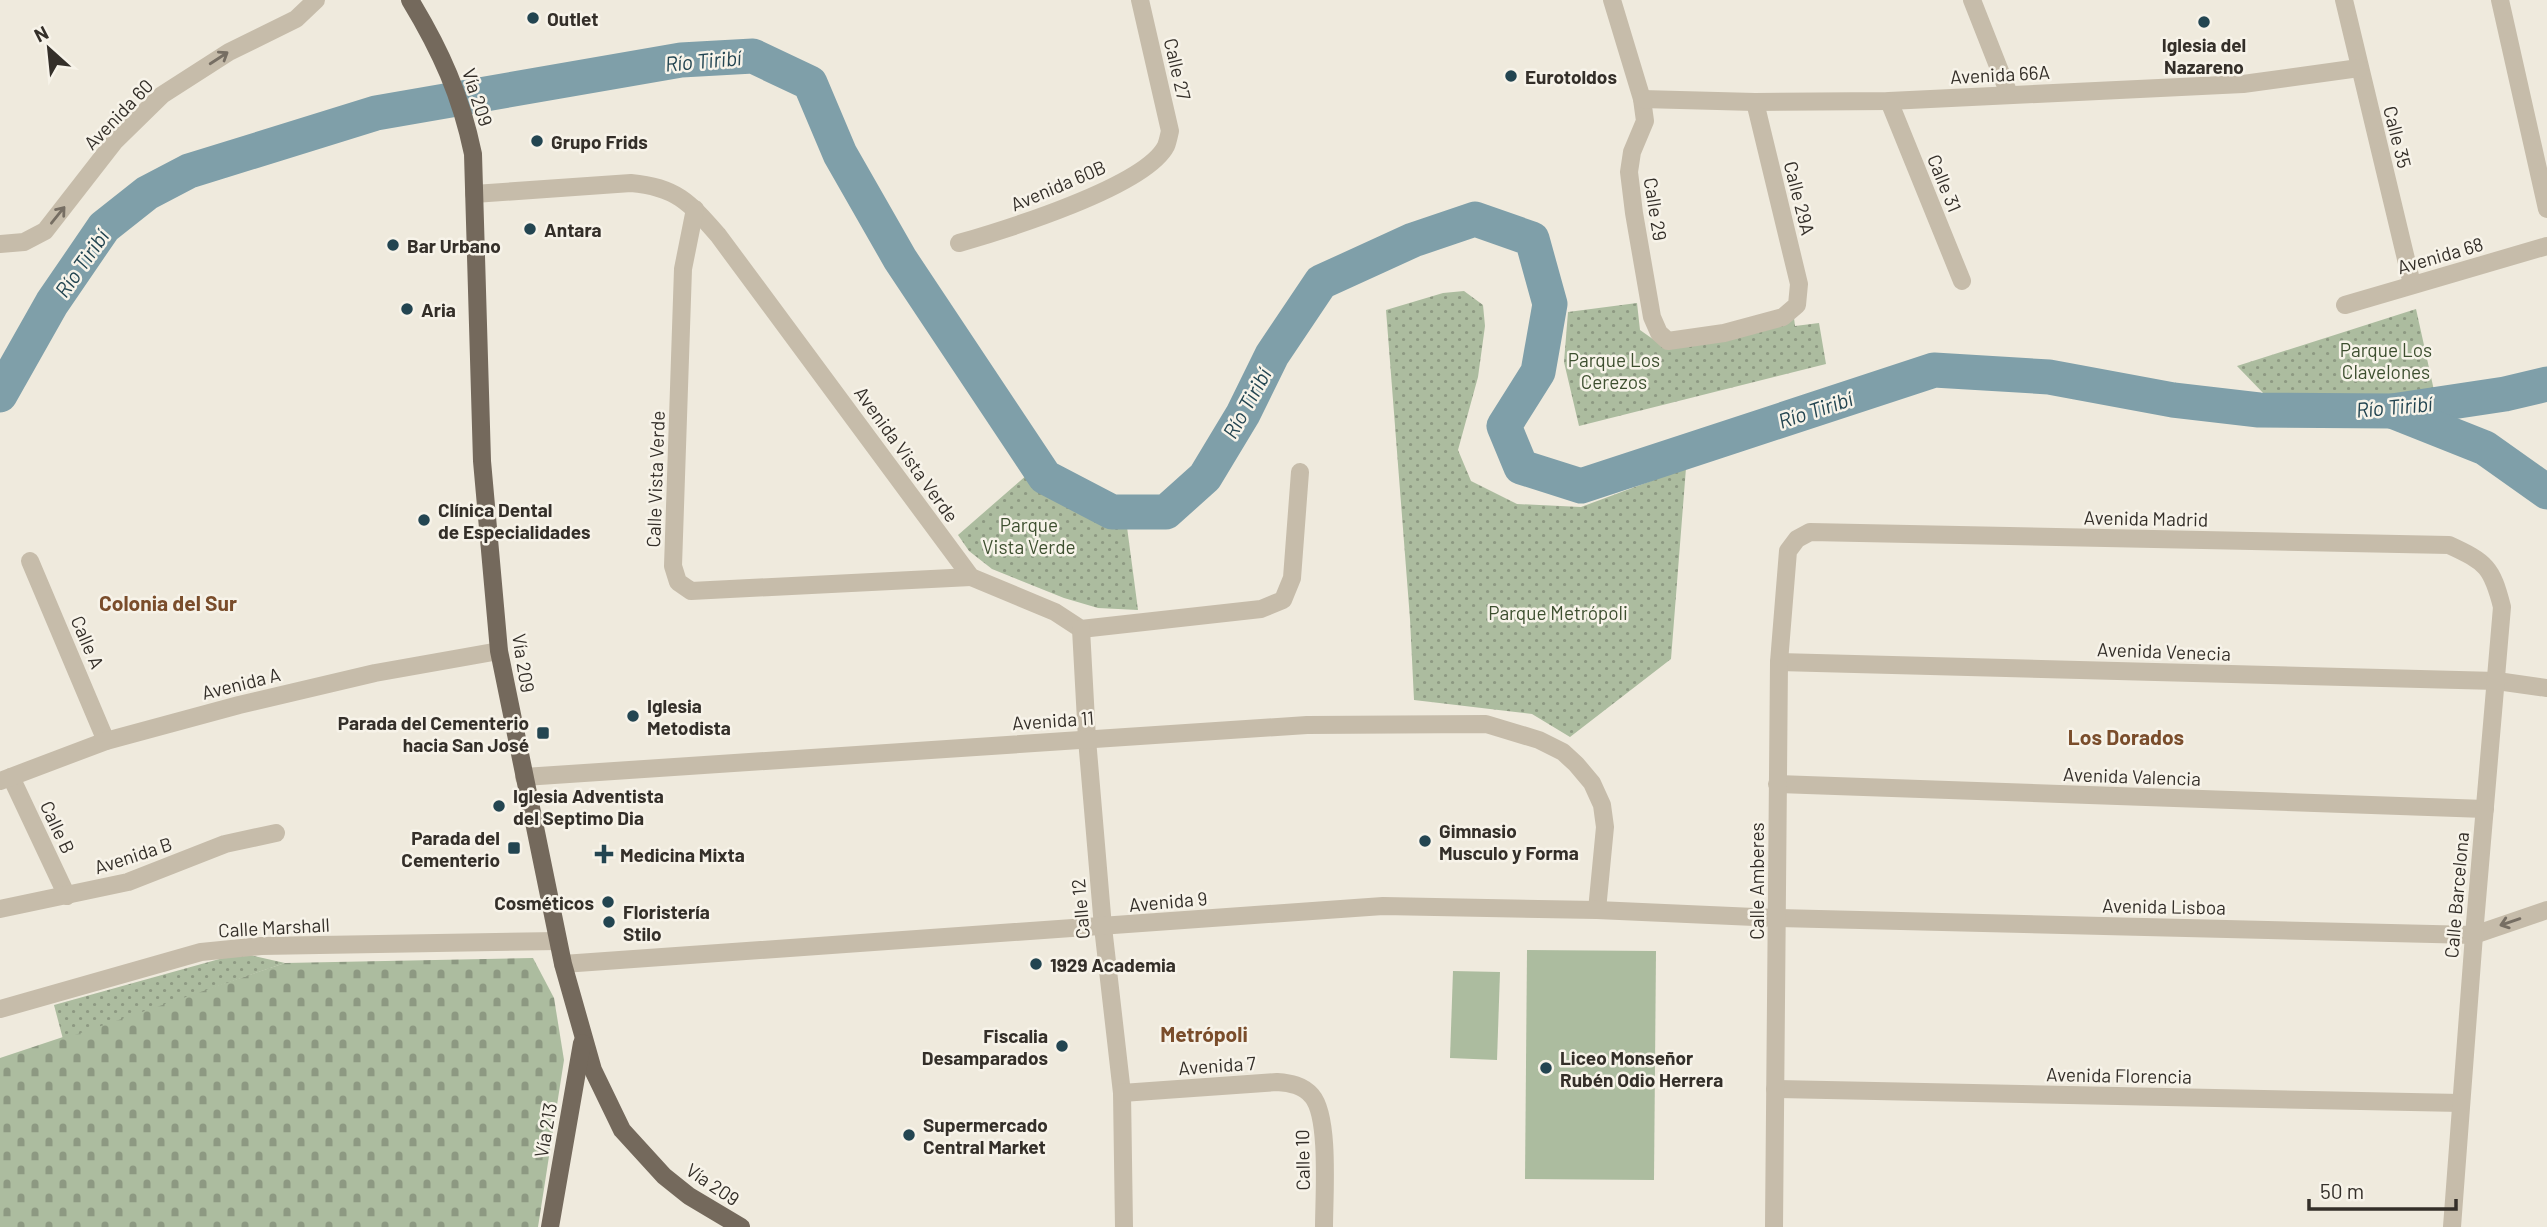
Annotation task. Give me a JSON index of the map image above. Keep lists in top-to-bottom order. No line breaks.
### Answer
{"streets":{"main road":["Vía 209","Vía 213"],"street":["Calle 27","Avenida 66A","Avenida 60","Calle 35","Calle 31","Avenida 60B","Calle 29A","Calle 29","Avenida 68","Avenida Vista Verde","Calle Vista Verde","Avenida Madrid","Calle A","Avenida Venecia","Avenida A","Avenida 11","Avenida Valencia","Calle B","Avenida B","Calle Amberes","Calle Barcelona","Avenida 9","Avenida Lisboa","Calle 12","Calle Marshall","Avenida 7","Avenida Florencia","Calle 10"]},"crossings":[["Calle 27","Avenida 60B"],["Avenida 66A","Calle 35"],["Avenida 66A","Calle 31"],["Avenida 66A","Calle 29A"],["Avenida 66A","Calle 29"],["Vía 209","Avenida Vista Verde"],["Vía 209","Avenida A"],["Vía 209","Avenida 11"],["Vía 209","Avenida 9"],["Vía 209","Calle Marshall"],["Vía 209","Vía 213"],["Calle 35","Avenida 68"],["Calle 29A","Calle 29"],["Avenida Vista Verde","Calle Vista Verde"],["Avenida Madrid","Calle Amberes"],["Avenida Madrid","Calle Barcelona"],["Calle A","Avenida A"],["Avenida Venecia","Calle Amberes"],["Avenida Venecia","Calle Barcelona"],["Avenida A","Calle B"],["Avenida 11","Avenida 9"],["Avenida 11","Calle 12"],["Avenida Valencia","Calle Amberes"],["Avenida Valencia","Calle Barcelona"],["Calle B","Avenida B"],["Calle Amberes","Avenida 9"],["Calle Amberes","Avenida Lisboa"],["Calle Amberes","Avenida Florencia"],["Calle Barcelona","Avenida Lisboa"],["Calle Barcelona","Avenida Florencia"],["Avenida 9","Avenida Lisboa"],["Avenida 9","Calle 12"],["Calle 12","Avenida 7"],["Avenida 7","Calle 10"]],"one_way":["Avenida 60"],"districts":["Colonia del Sur","Los Dorados","Metrópoli"],"water":["Río Tiribí"],"parks":["Parque Los Clavelones","Parque Los Cerezos","Parque Vista Verde","Parque Metrópoli"],"places":{"other":["Outlet","Iglesia del Nazareno","Eurotoldos","Grupo Frids","Antara","Bar Urbano","Aria","Clínica Dental de Especialidades","Iglesia Metodista","Iglesia Adventista del Septimo Dia","Gimnasio Musculo y Forma","Cosméticos","Floristería Stilo","1929 Academia","Fiscalia Desamparados","Liceo Monseñor Rubén Odio Herrera","Supermercado Central Market"],"transit":["Parada del Cementerio hacia San José","Parada del Cementerio"],"health":["Medicina Mixta"]},"scale_bar":"50 m","north":"top left"}
